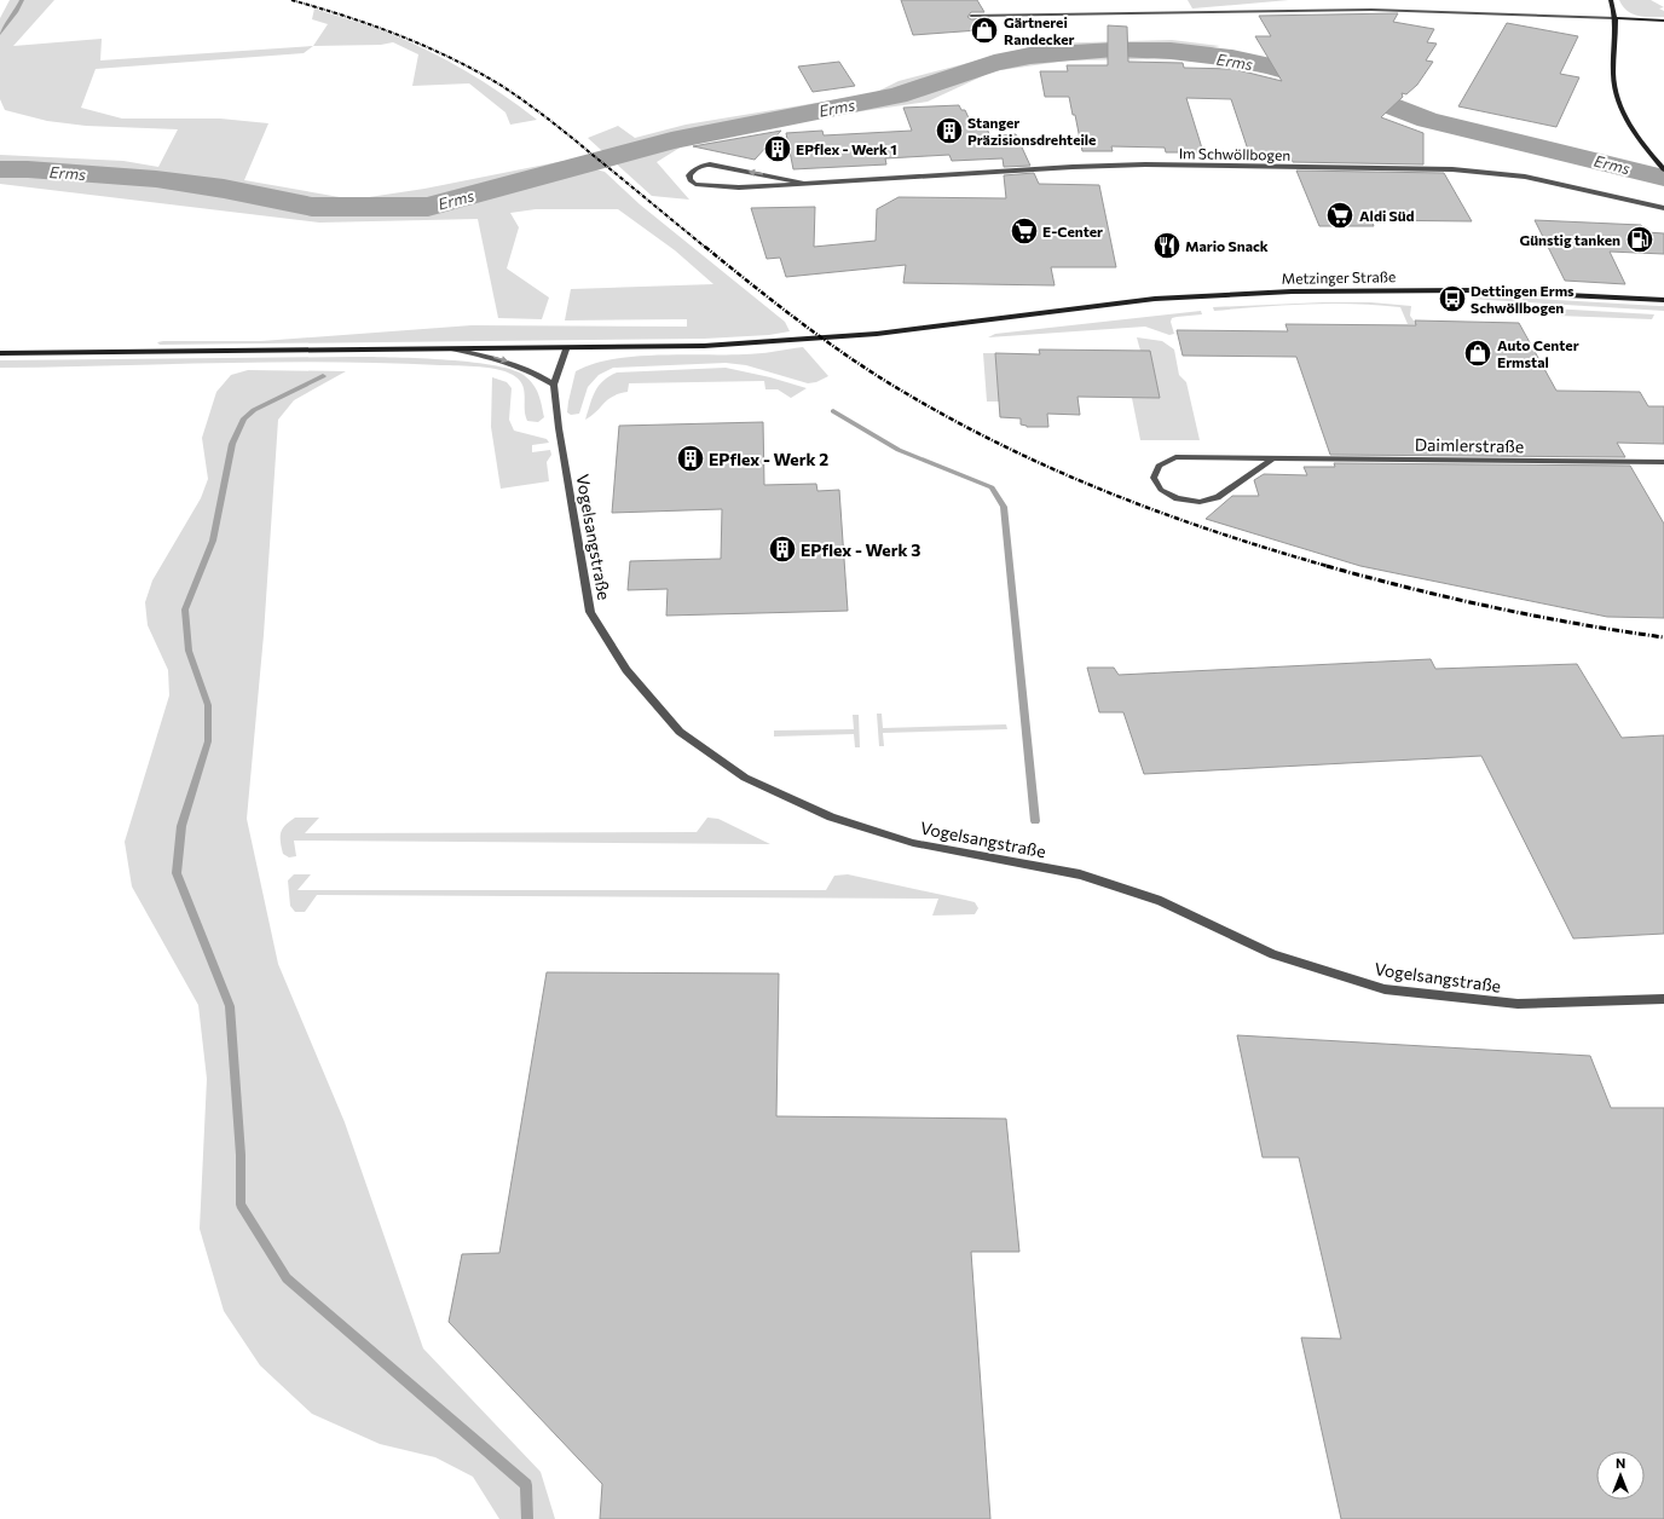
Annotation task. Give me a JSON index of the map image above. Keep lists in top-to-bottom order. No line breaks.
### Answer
{"streets":{"street":["Im Schwöllbogen","Metzinger Straße","Daimlerstraße","Vogelsangstraße"]},"water":["Erms"],"places":{"shop":["Gärtnerei Randecker","Auto Center Ermstal"],"building":["Stanger Präzisionsdrehteile","EPflex - Werk 1","EPflex - Werk 2","EPflex - Werk 3"],"supermarket":["Aldi Süd","E-Center"],"fuel station":["Günstig tanken"],"restaurant":["Mario Snack"],"bus stop":["Dettingen Erms Schwöllbogen"]},"north":"top"}
